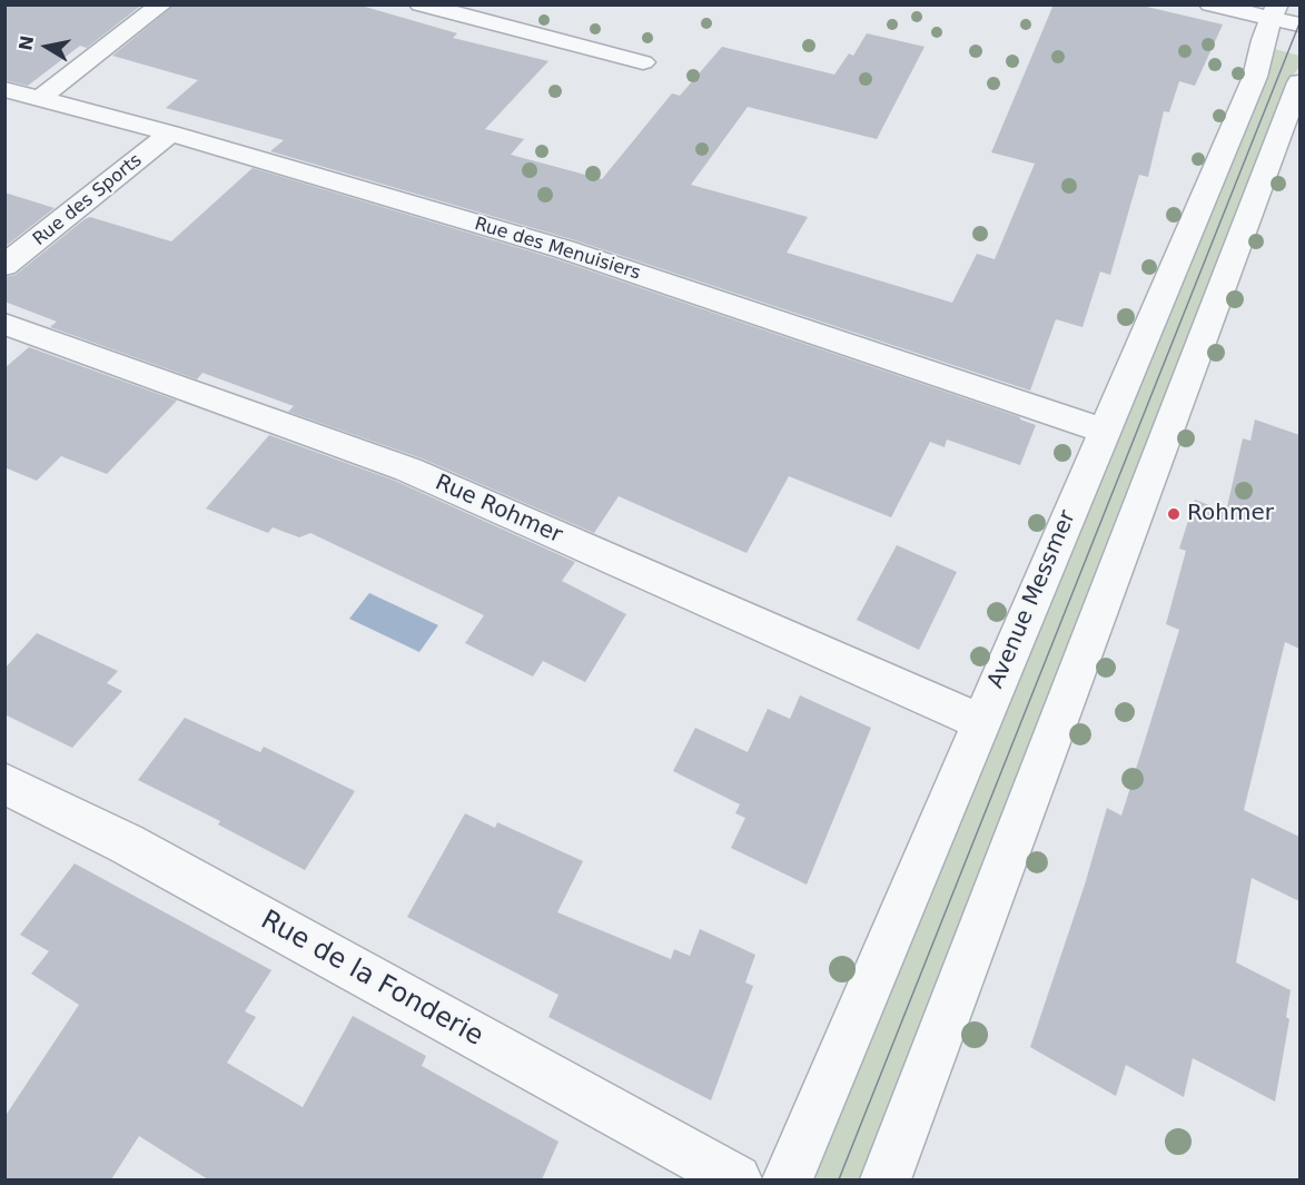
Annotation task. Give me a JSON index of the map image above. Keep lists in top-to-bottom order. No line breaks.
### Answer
{"streets":{"street":["Rue des Sports","Rue des Menuisiers","Rue Rohmer","Avenue Messmer","Rue de la Fonderie"]},"crossings":[["Rue des Sports","Rue des Menuisiers"],["Rue des Menuisiers","Avenue Messmer"],["Rue Rohmer","Avenue Messmer"]],"places":["Rohmer"],"north":"left"}
